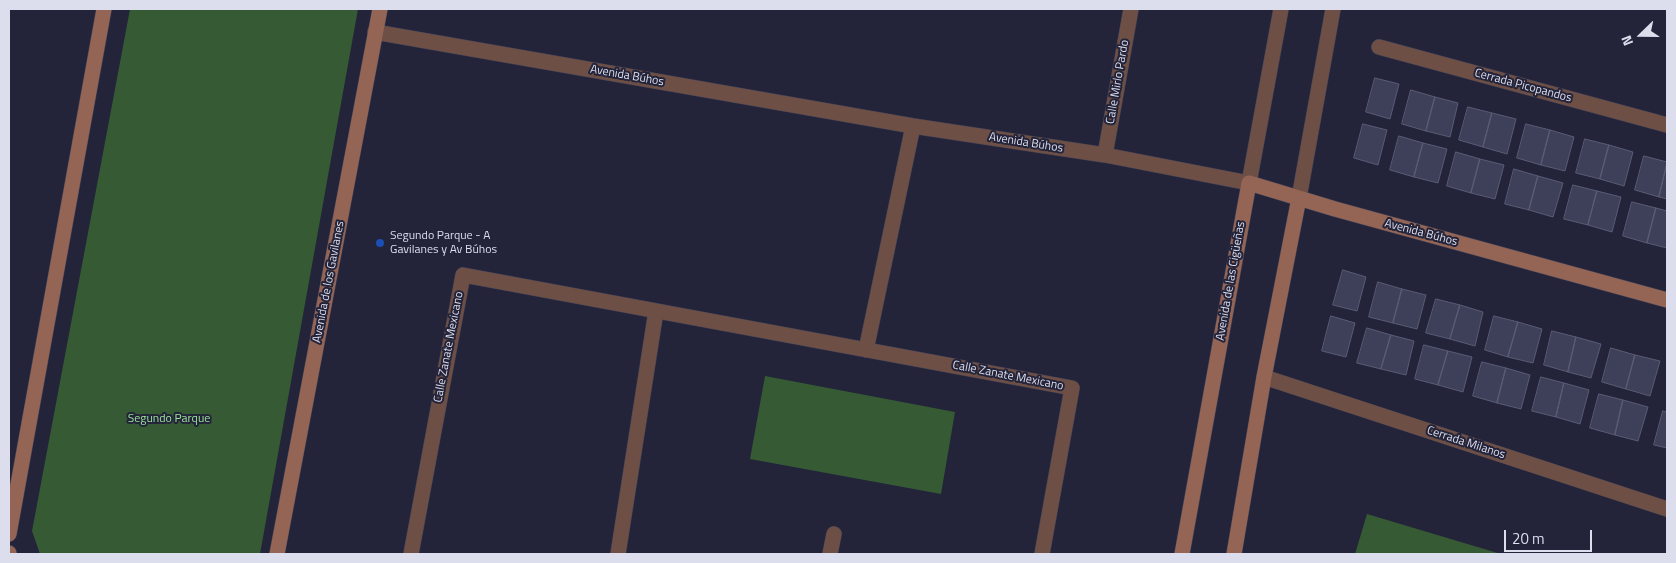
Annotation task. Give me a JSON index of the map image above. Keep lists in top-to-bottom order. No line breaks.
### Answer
{"streets":{"street":["Avenida Búhos","Calle Mirlo Pardo","Cerrada Picopandos","Avenida de las Cigüeñas","Avenida de los Gavilanes","Calle Zanate Mexicano","Cerrada Milanos"]},"crossings":[["Avenida Búhos","Calle Mirlo Pardo"],["Avenida Búhos","Avenida de las Cigüeñas"],["Avenida Búhos","Avenida de los Gavilanes"]],"parks":["Segundo Parque"],"places":["Segundo Parque - A Gavilanes y Av Búhos"],"scale_bar":"20 m","north":"left"}
